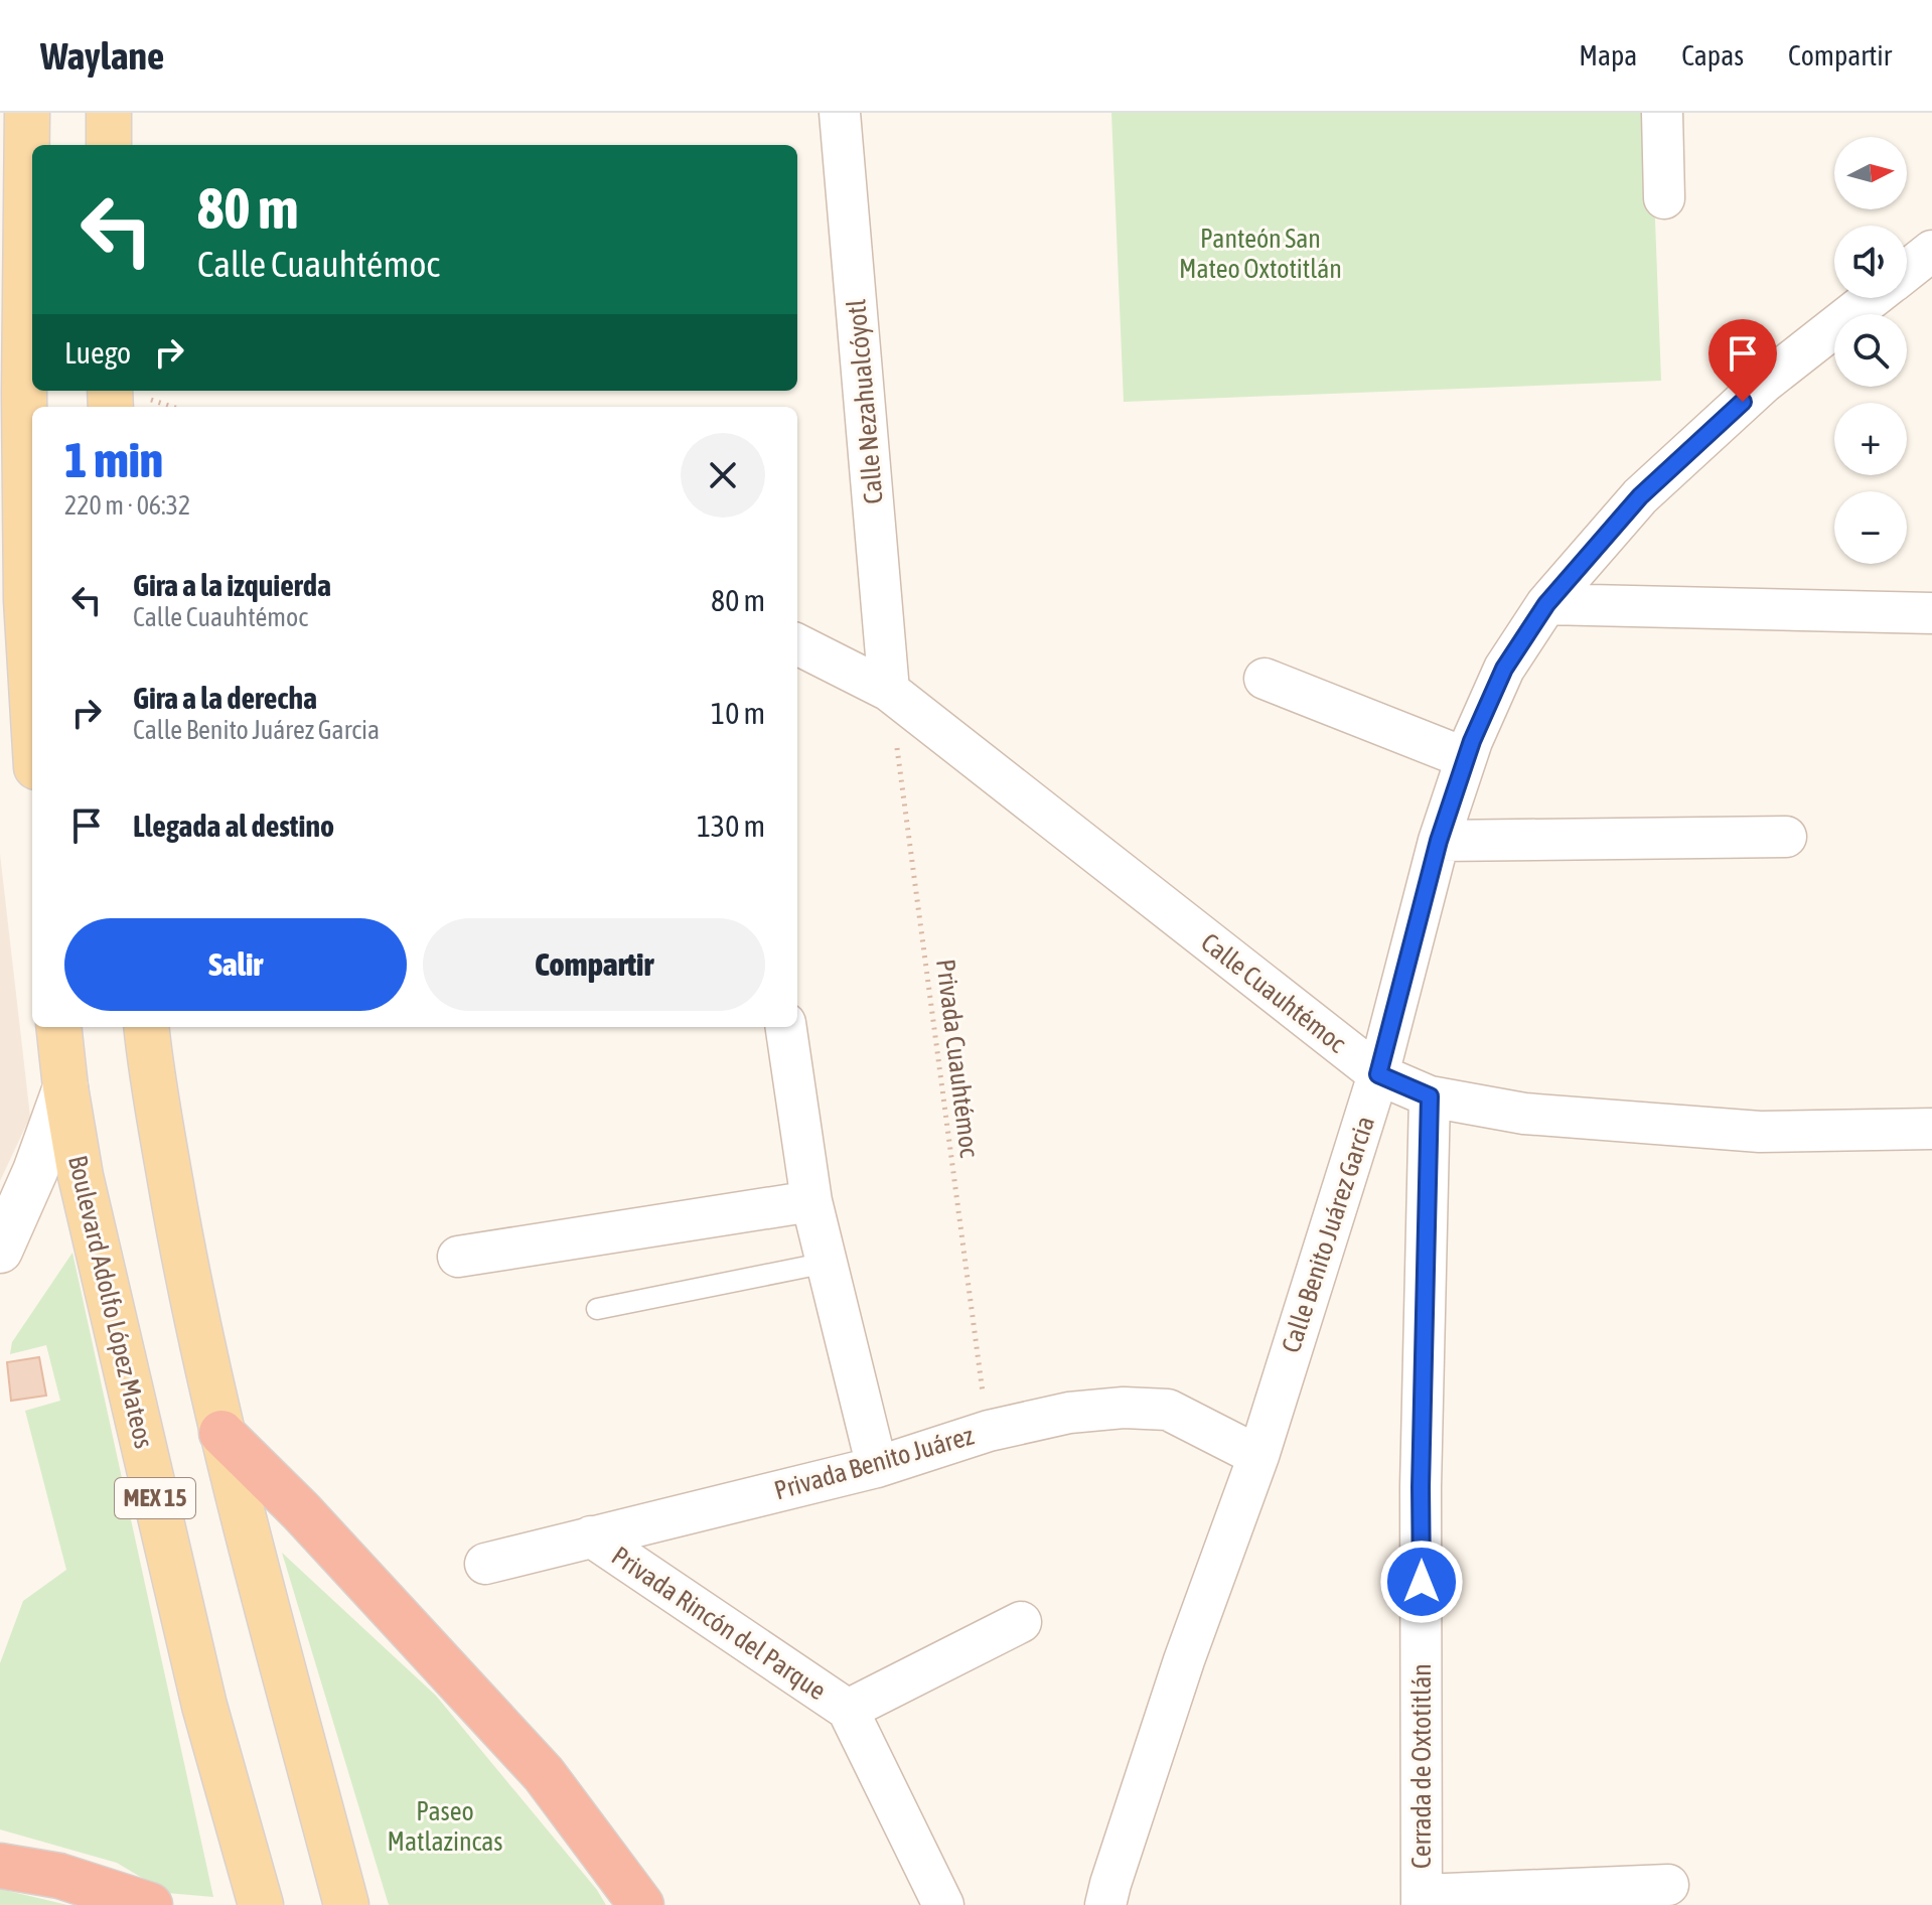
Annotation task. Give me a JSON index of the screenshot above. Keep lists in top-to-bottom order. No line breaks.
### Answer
{"streets":{"main road":["Boulevard Adolfo López Mateos","MEX 15"],"street":["Calle Nezahualcóyotl","Calle Cuauhtémoc","Calle Benito Juárez Garcia","Privada Benito Juárez","Privada Rincón del Parque","Cerrada de Oxtotitlán"],"path":["Privada Cuauhtémoc"]},"crossings":[["Calle Nezahualcóyotl","Calle Cuauhtémoc"],["Calle Nezahualcóyotl","Privada Cuauhtémoc"],["Calle Cuauhtémoc","Privada Cuauhtémoc"],["Calle Cuauhtémoc","Calle Benito Juárez Garcia"],["Calle Cuauhtémoc","Cerrada de Oxtotitlán"],["Privada Cuauhtémoc","Privada Benito Juárez"],["Calle Benito Juárez Garcia","Privada Benito Juárez"],["Privada Benito Juárez","Privada Rincón del Parque"]],"parks":["Panteón San Mateo Oxtotitlán","Paseo Matlazincas"],"north":"right","page":{"header":"Waylane","nav":["Mapa","Capas","Compartir"],"map_buttons":["+","−"],"turn":["80 m","Calle Cuauhtémoc"],"then":"Luego","heading":["1 min","220 m · 06:32"],"list":[{"name":"Gira a la izquierda","note":"Calle Cuauhtémoc","value":"80 m"},{"name":"Gira a la derecha","note":"Calle Benito Juárez Garcia","value":"10 m"},{"name":"Llegada al destino","value":"130 m"}],"buttons":["Salir","Compartir"]}}
